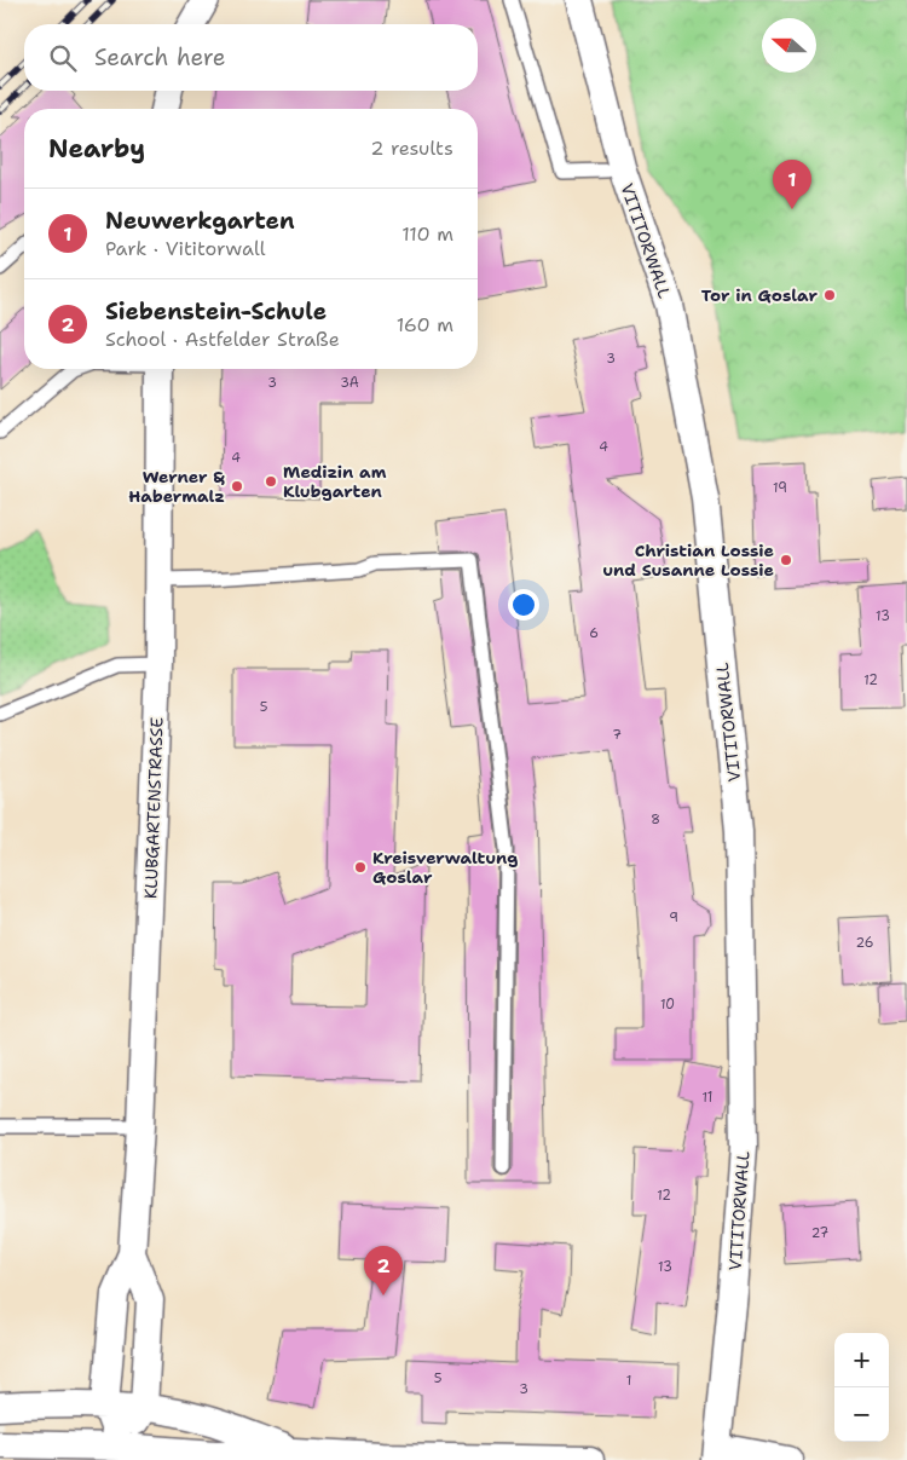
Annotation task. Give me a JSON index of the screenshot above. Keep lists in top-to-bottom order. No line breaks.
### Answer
{"streets":{"street":["VITITORWALL","KLUBGARTENSTRASSE"]},"places":["Tor in Goslar","Medizin am Klubgarten","Werner & Habermalz","Christian Lossie und Susanne Lossie","Kreisverwaltung Goslar"],"house_numbers":["3","3","3A","4","4","19","13","6","12","5","7","8","9","26","10","11","12","27","13","5","1","3"],"north":"left","page":{"search":"Search here","heading":["Nearby","2 results"],"pins":["1","2"],"list":[{"mark":"1","name":"Neuwerkgarten","note":"Park · Vititorwall","value":"110 m"},{"mark":"2","name":"Siebenstein-Schule","note":"School · Astfelder Straße","value":"160 m"}],"map_buttons":["+","−"]}}
